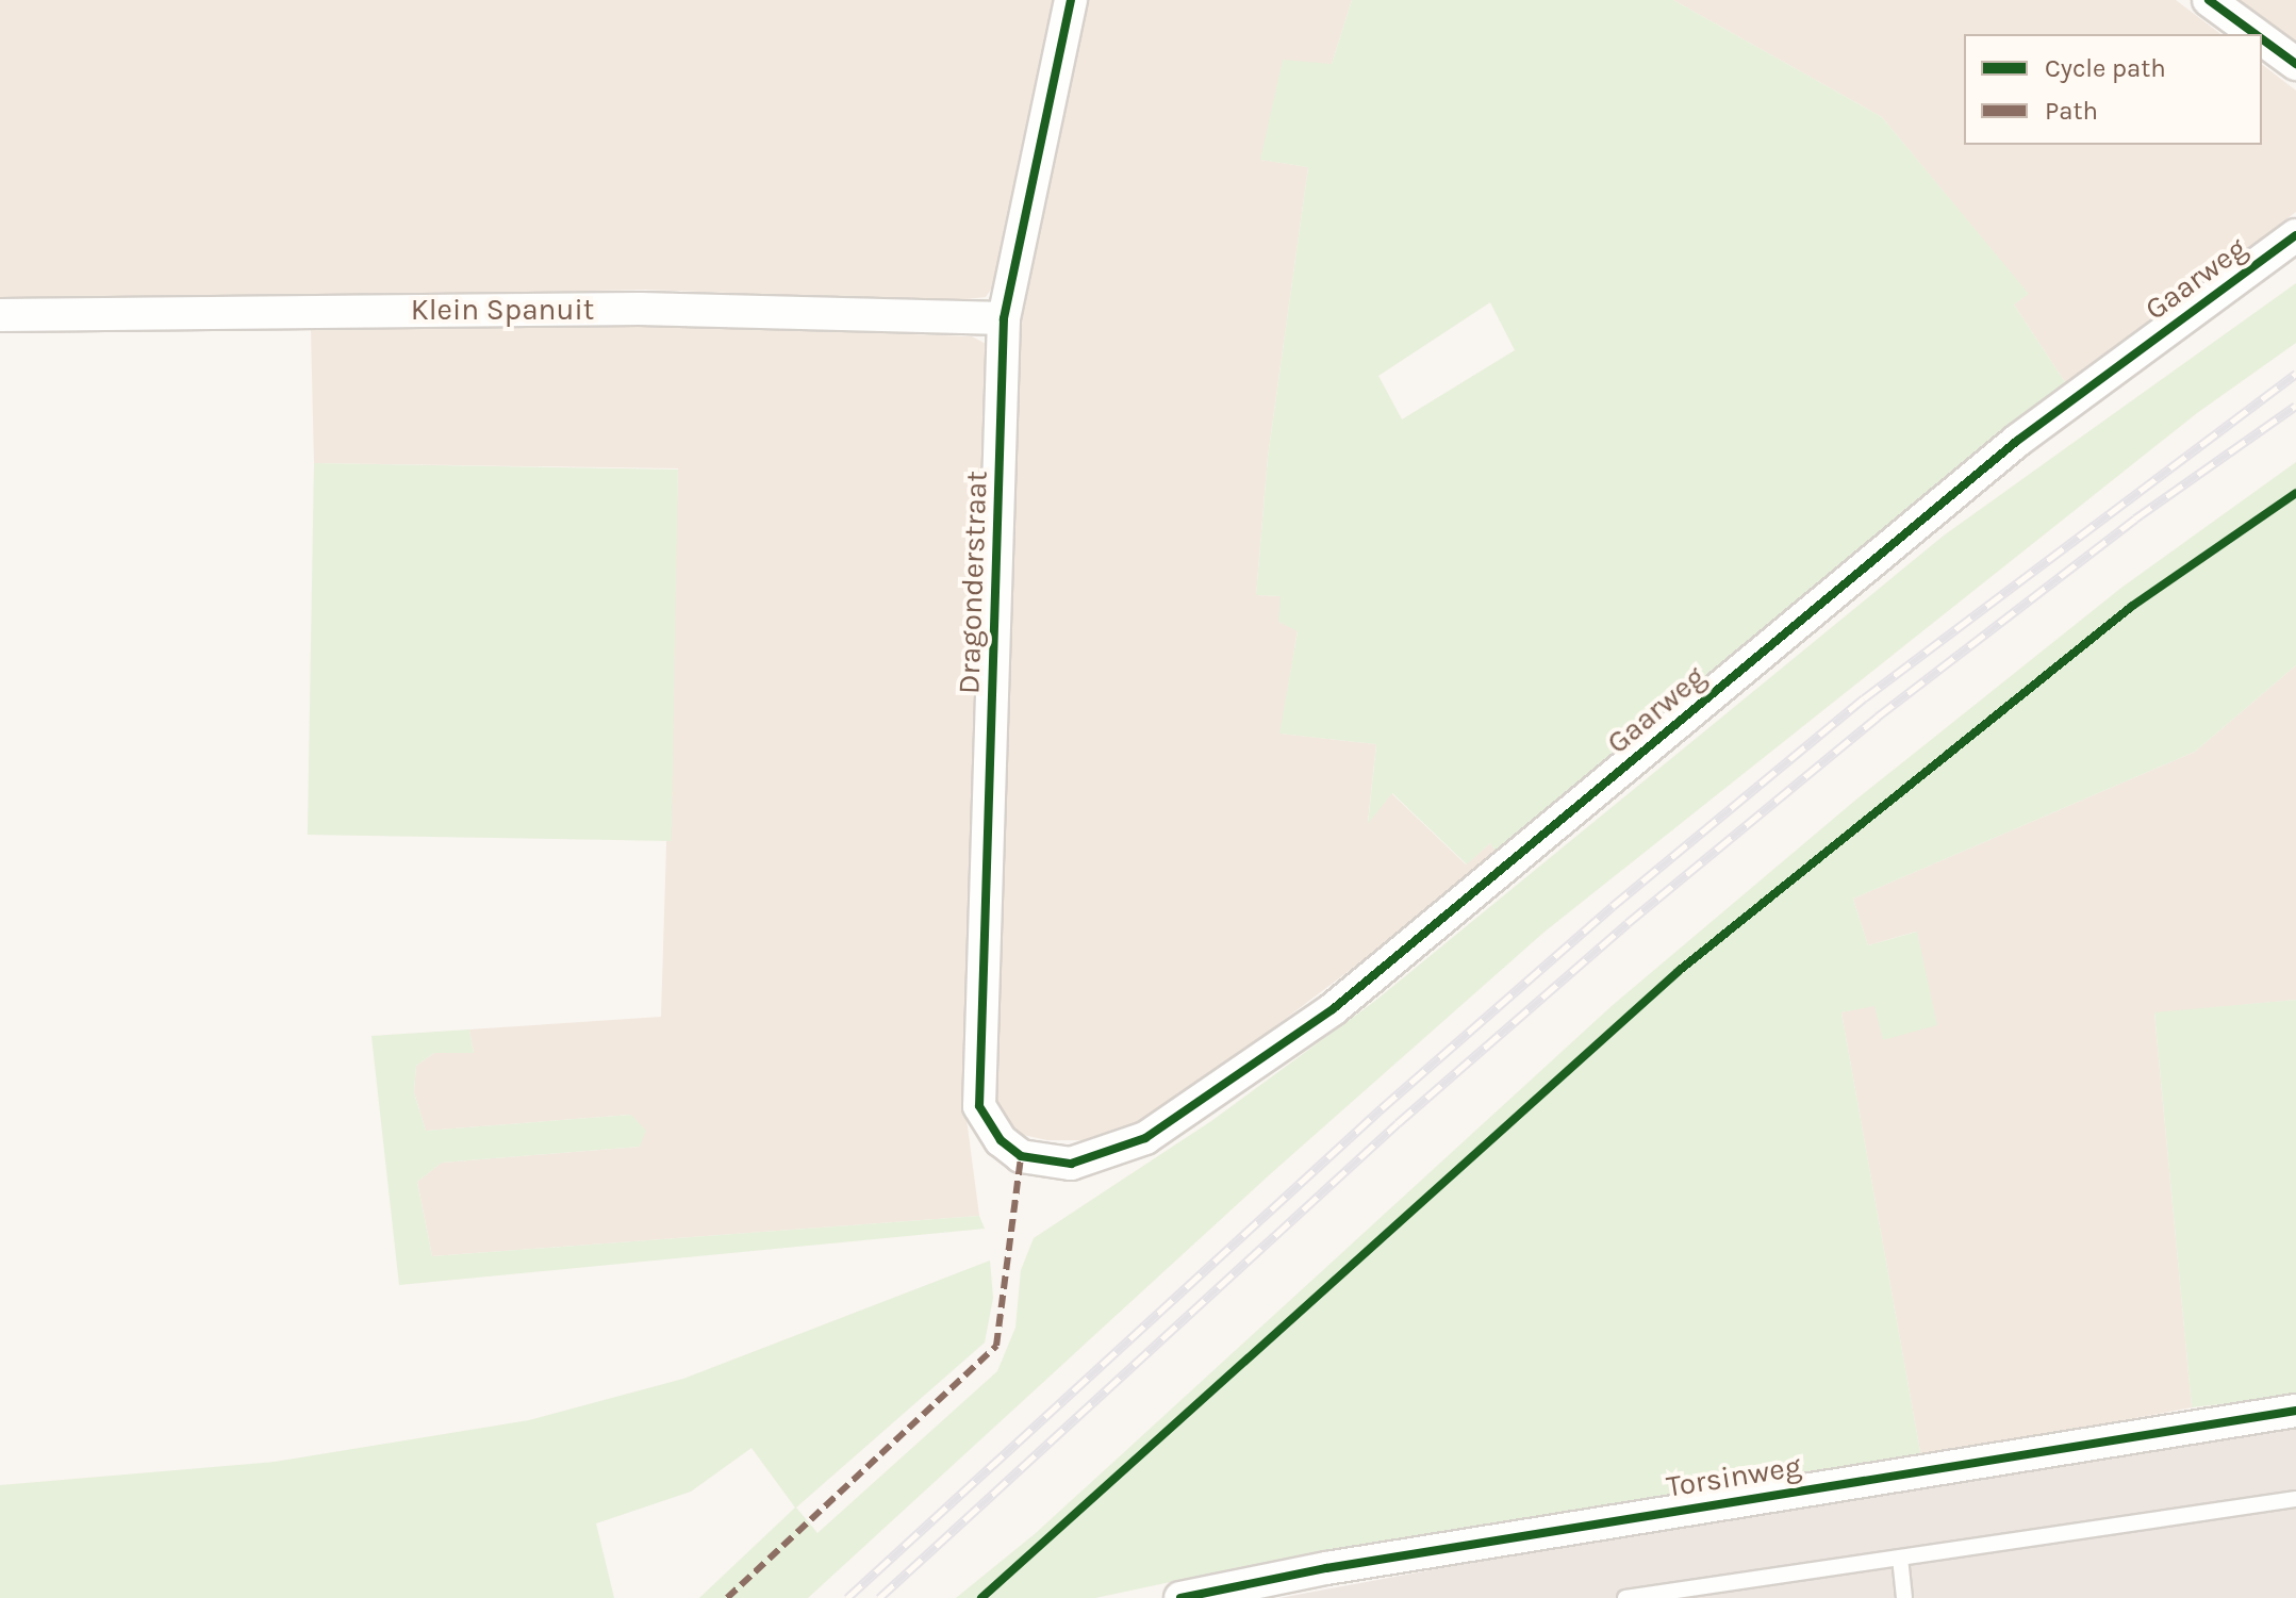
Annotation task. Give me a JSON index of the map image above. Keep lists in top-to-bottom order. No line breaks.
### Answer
{"streets":{"street":["Gaarweg","Klein Spanuit","Dragonderstraat","Torsinweg"]},"crossings":[["Gaarweg","Dragonderstraat"],["Klein Spanuit","Dragonderstraat"]],"legend":["Cycle path","Path"]}
